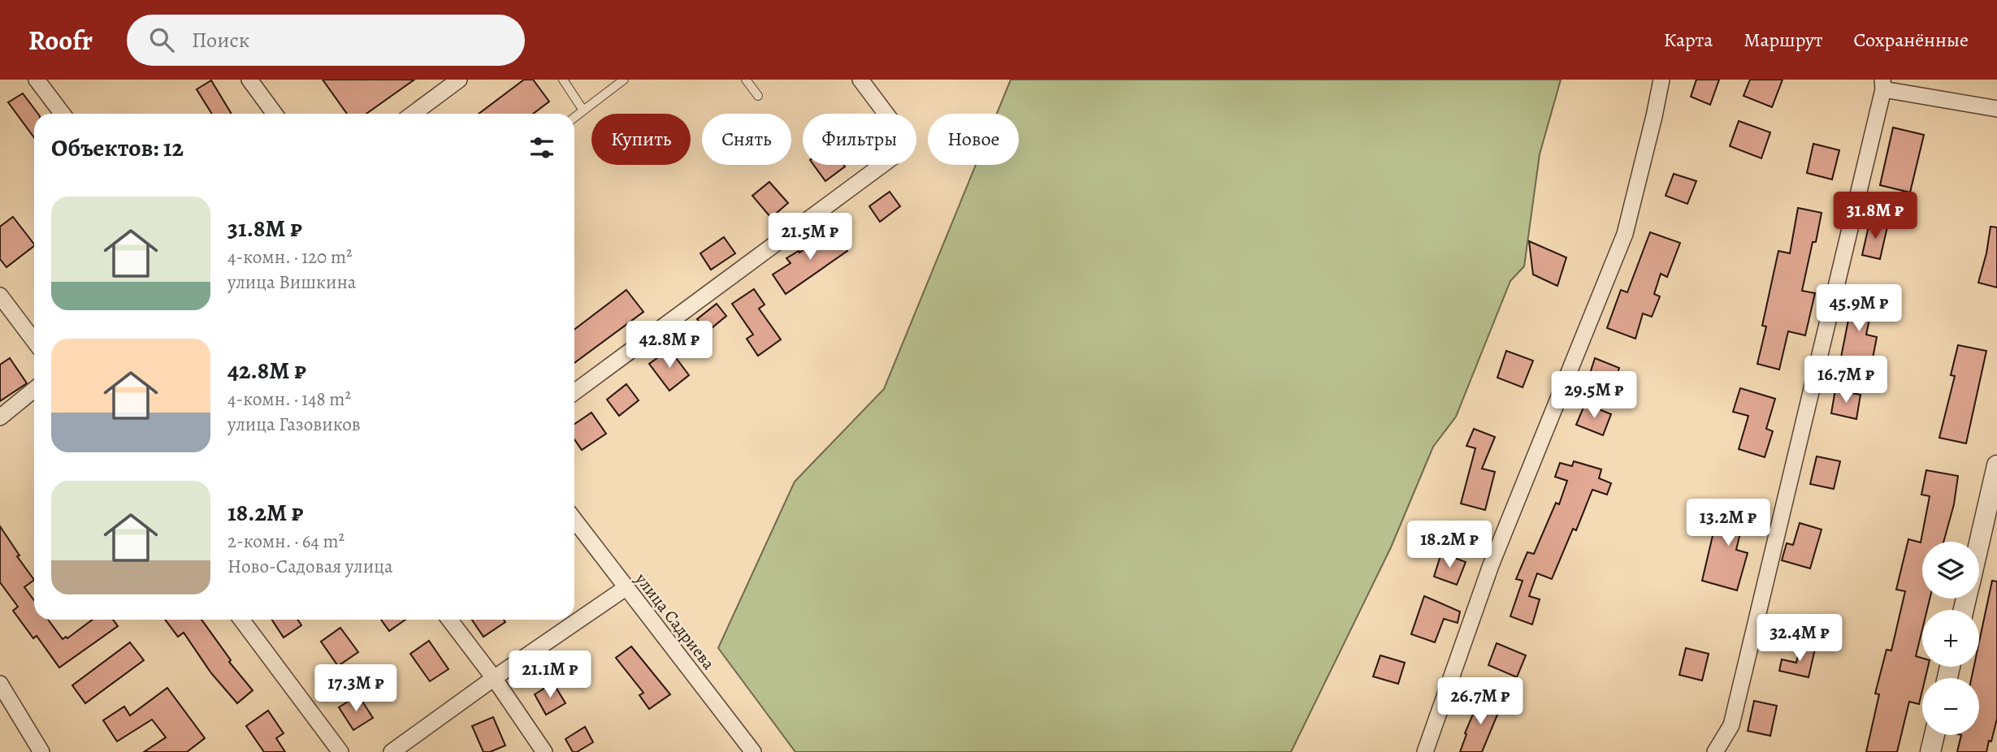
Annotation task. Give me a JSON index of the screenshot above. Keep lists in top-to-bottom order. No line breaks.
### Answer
{"streets":{"street":["улица Садриева"]},"page":{"header":"Roofr","search":"Поиск","nav":["Карта","Маршрут","Сохранённые"],"chip":["Купить","Снять","Фильтры","Новое"],"heading":"Объектов: 12","list":[{"name":"31.8M ₽","note":"4-комн. · 120 m² · улица Вишкина"},{"name":"42.8M ₽","note":"4-комн. · 148 m² · улица Газовиков"},{"name":"18.2M ₽","note":"2-комн. · 64 m² · Ново-Садовая улица"}],"price":["31.8M ₽","21.5M ₽","45.9M ₽","42.8M ₽","16.7M ₽","29.5M ₽","13.2M ₽","18.2M ₽","32.4M ₽","21.1M ₽","17.3M ₽","26.7M ₽"],"map_buttons":["+","−"]}}
